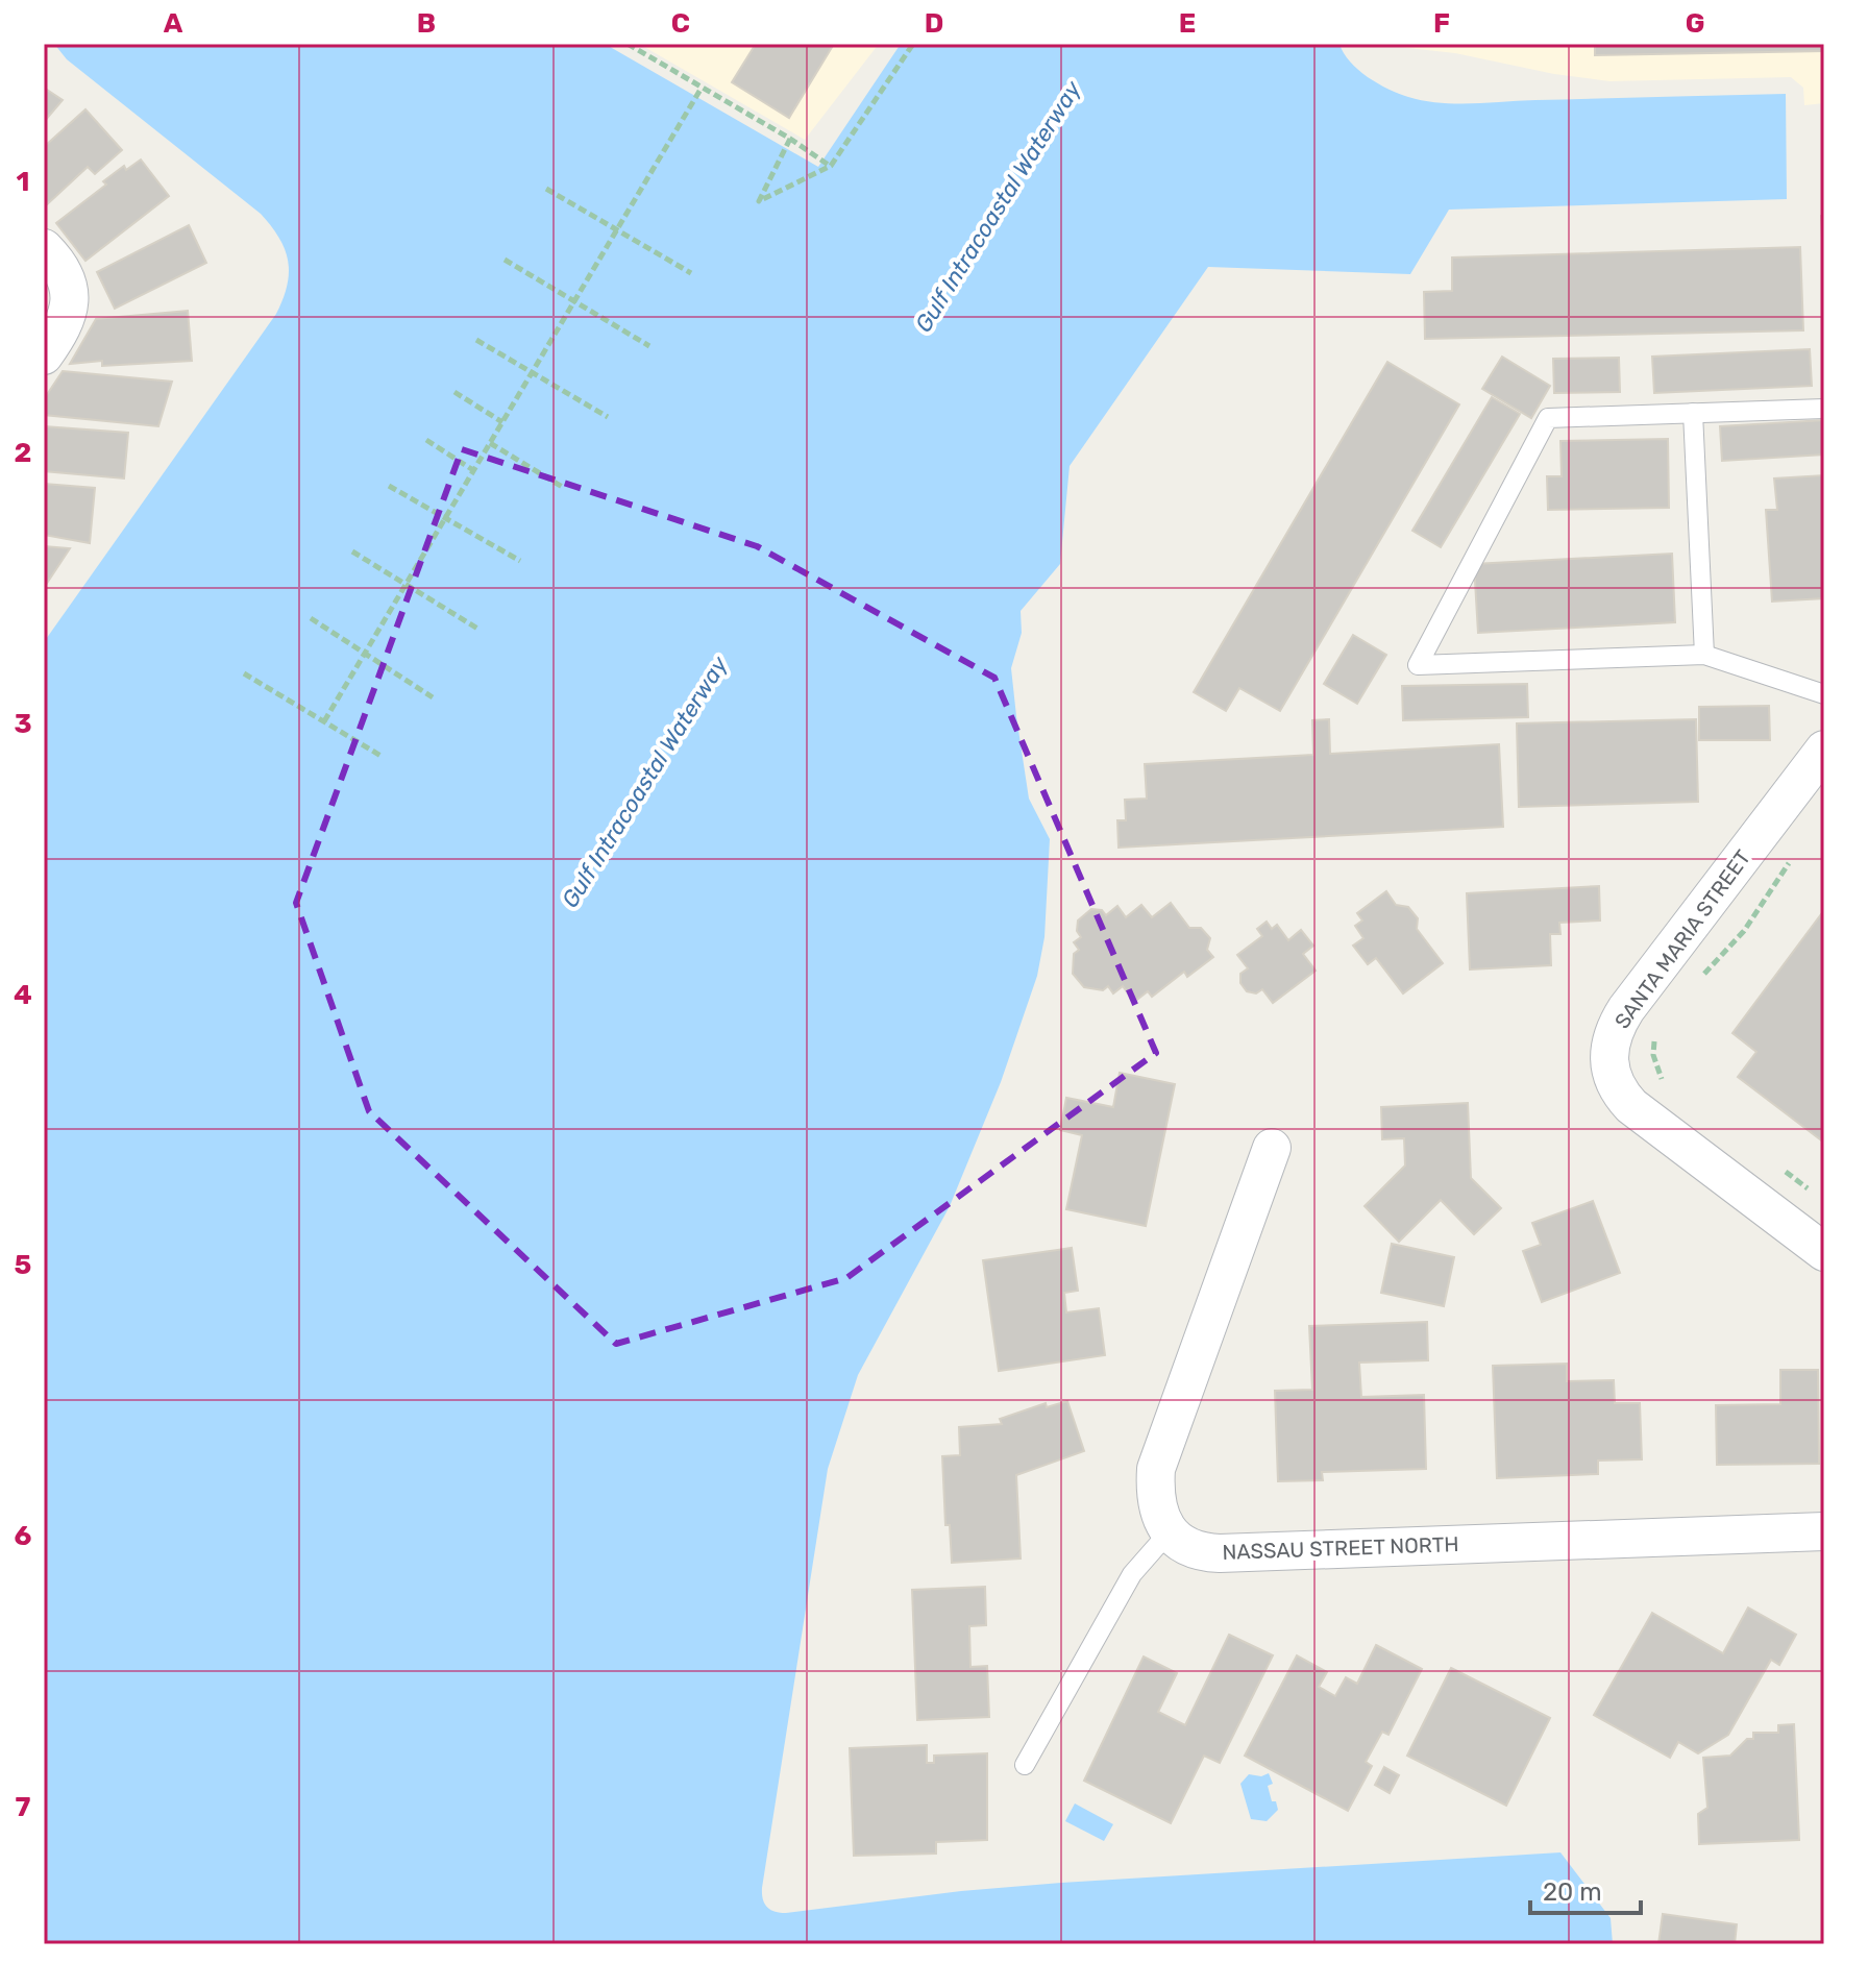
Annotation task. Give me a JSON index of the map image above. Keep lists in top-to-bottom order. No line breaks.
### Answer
{"streets":{"street":["SANTA MARIA STREET","NASSAU STREET NORTH"]},"water":["Gulf Intracoastal Waterway"],"scale_bar":"20 m","grid":{"columns":["A","B","C","D","E","F","G"],"rows":["1","2","3","4","5","6","7"]}}
